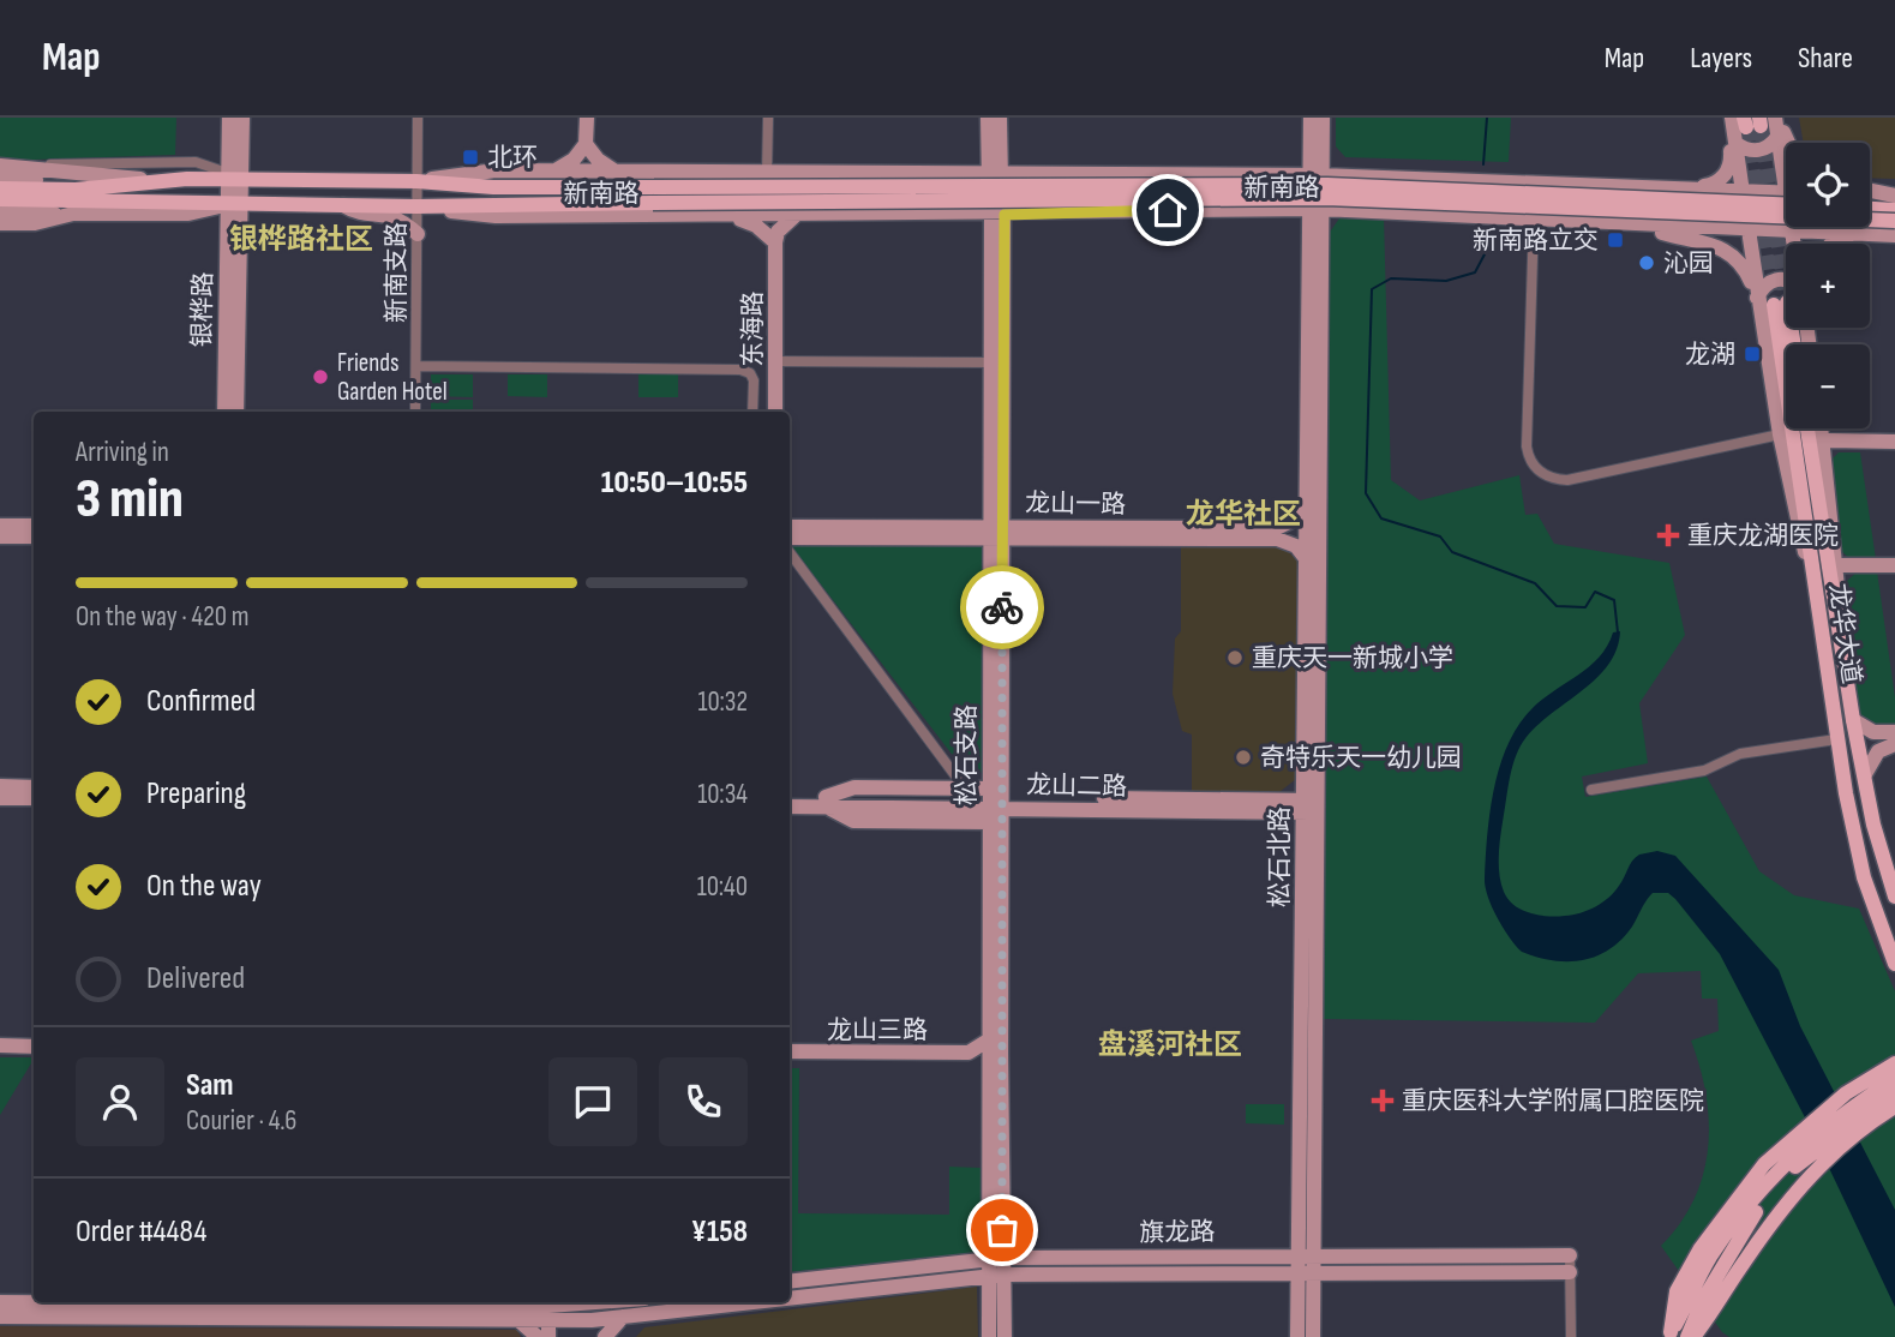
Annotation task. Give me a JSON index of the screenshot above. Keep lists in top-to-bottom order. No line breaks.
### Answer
{"streets":{"main road":["新南路","银桦路","东海路","龙山一路","龙华大道","松石支路","龙山二路","松石北路","龙山三路","旗龙路"],"street":["新南支路"]},"crossings":[["新南路","新南支路"],["新南路","银桦路"],["新南路","松石支路"],["新南路","松石北路"],["龙山一路","松石支路"],["龙山一路","松石北路"],["松石支路","龙山二路"],["松石支路","旗龙路"],["龙山二路","松石北路"],["松石北路","旗龙路"]],"districts":["银桦路社区","龙华社区","盘溪河社区"],"places":{"transit":["北环","新南路立交","龙湖"],"other":["沁园","Friends Garden Hotel","重庆天一新城小学","奇特乐天一幼儿园"],"health":["重庆龙湖医院","重庆医科大学附属口腔医院"]},"page":{"header":"Map","nav":["Map","Layers","Share"],"map_buttons":["+","−"],"heading":["3 min","Arriving in","10:50–10:55"],"panel":["Sam","Courier · 4.6","Order #4484","¥158"],"bar":"On the way · 420 m","list":[["Confirmed","10:32"],["Preparing","10:34"],["On the way","10:40"],"Delivered"]}}
